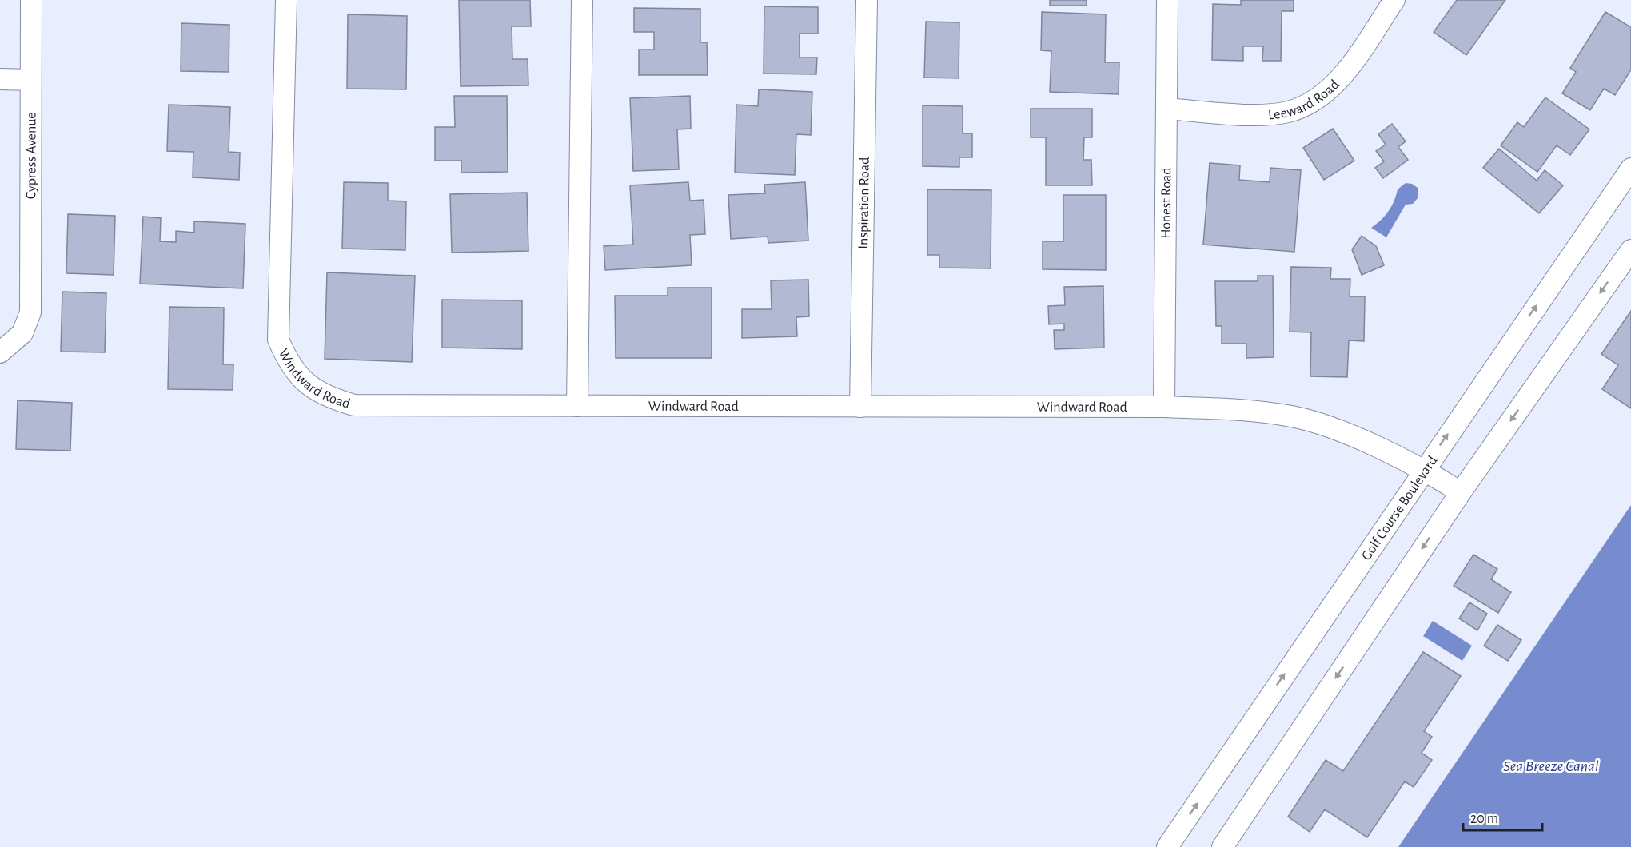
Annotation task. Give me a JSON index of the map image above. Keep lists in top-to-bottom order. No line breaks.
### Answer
{"streets":{"street":["Leeward Road","Cypress Avenue","Inspiration Road","Honest Road","Windward Road","Golf Course Boulevard"]},"crossings":[["Leeward Road","Honest Road"],["Inspiration Road","Windward Road"],["Honest Road","Windward Road"],["Windward Road","Golf Course Boulevard"]],"water":["Sea Breeze Canal"],"scale_bar":"20 m"}
